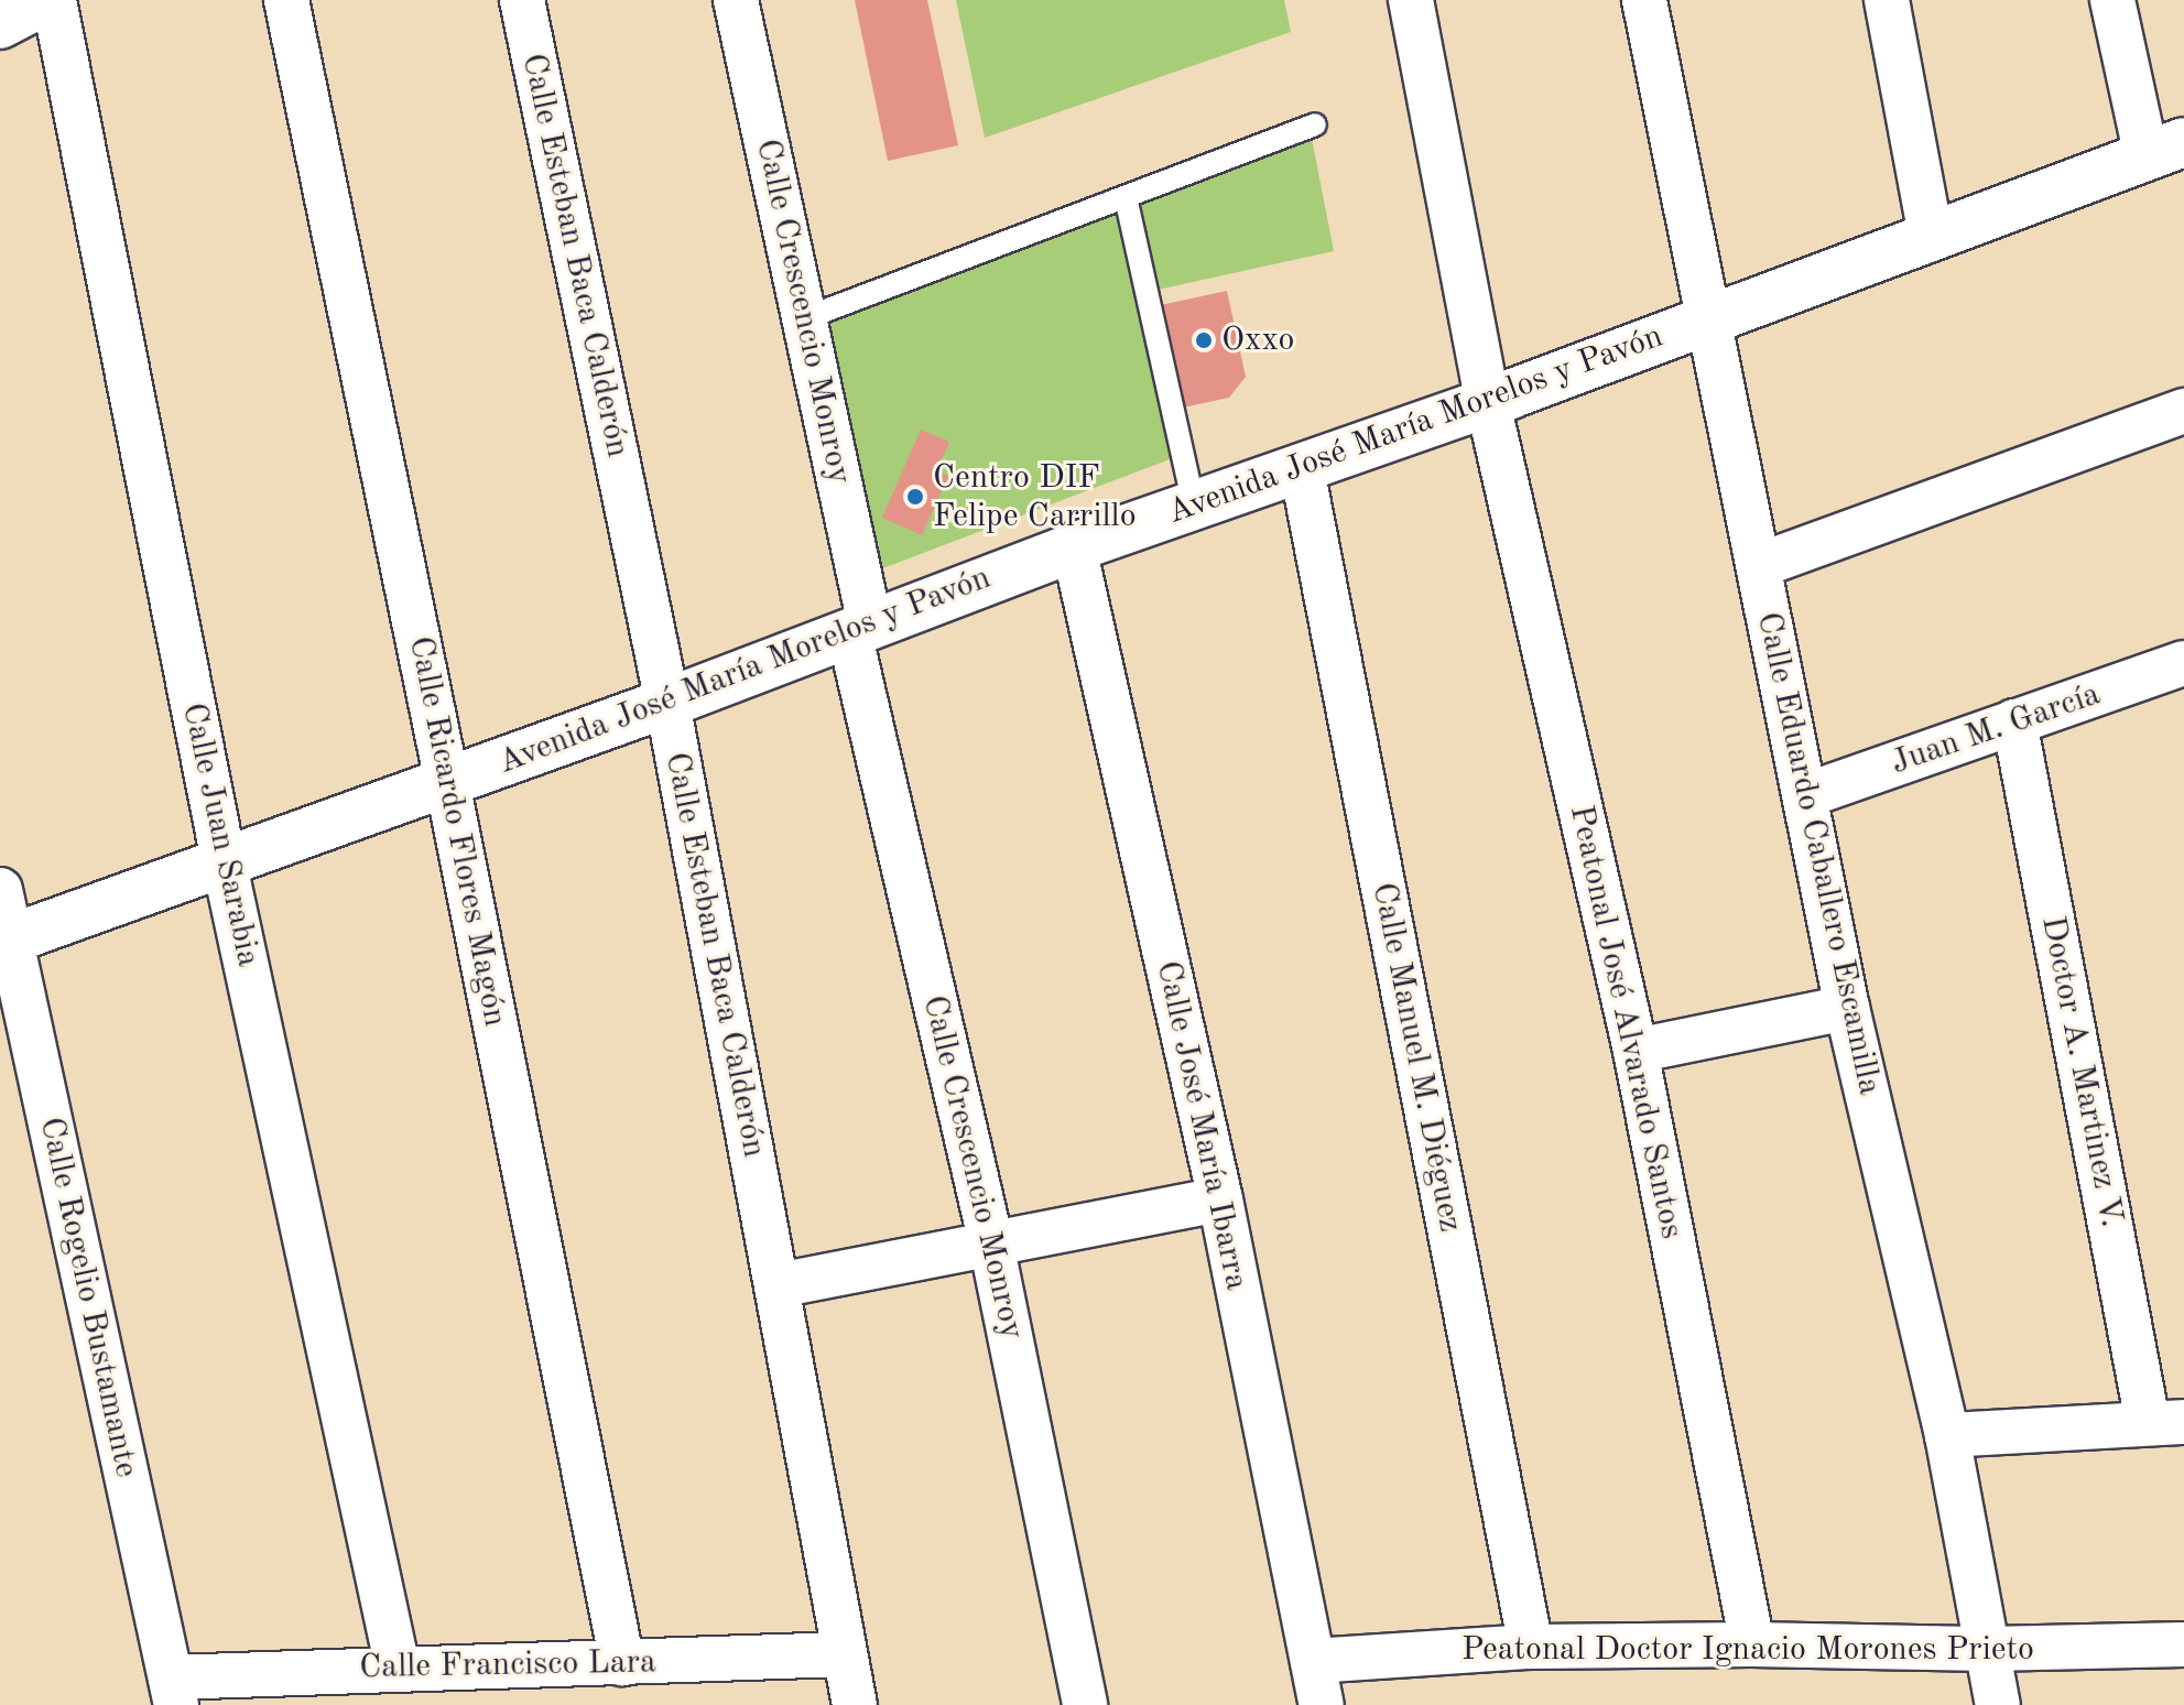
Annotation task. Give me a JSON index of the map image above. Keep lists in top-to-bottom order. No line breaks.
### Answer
{"streets":{"street":["Calle Esteban Baca Calderón","Calle Crescencio Monroy","Avenida José María Morelos y Pavón","Juan M. García","Calle Ricardo Flores Magón","Calle Juan Sarabia","Calle Eduardo Caballero Escamilla","Peatonal José Alvarado Santos","Calle Manuel M. Diéguez","Doctor A. Martinez V.","Calle José María Ibarra","Calle Rogelio Bustamante","Peatonal Doctor Ignacio Morones Prieto","Calle Francisco Lara"]},"crossings":[["Calle Esteban Baca Calderón","Avenida José María Morelos y Pavón"],["Calle Esteban Baca Calderón","Calle Francisco Lara"],["Calle Crescencio Monroy","Avenida José María Morelos y Pavón"],["Avenida José María Morelos y Pavón","Calle Ricardo Flores Magón"],["Avenida José María Morelos y Pavón","Calle Juan Sarabia"],["Avenida José María Morelos y Pavón","Calle Eduardo Caballero Escamilla"],["Avenida José María Morelos y Pavón","Peatonal José Alvarado Santos"],["Avenida José María Morelos y Pavón","Calle Manuel M. Diéguez"],["Avenida José María Morelos y Pavón","Calle José María Ibarra"],["Avenida José María Morelos y Pavón","Calle Rogelio Bustamante"],["Juan M. García","Calle Eduardo Caballero Escamilla"],["Juan M. García","Doctor A. Martinez V."],["Calle Ricardo Flores Magón","Calle Francisco Lara"],["Calle Juan Sarabia","Calle Francisco Lara"],["Calle Eduardo Caballero Escamilla","Peatonal Doctor Ignacio Morones Prieto"],["Peatonal José Alvarado Santos","Peatonal Doctor Ignacio Morones Prieto"],["Calle Manuel M. Diéguez","Peatonal Doctor Ignacio Morones Prieto"],["Calle José María Ibarra","Peatonal Doctor Ignacio Morones Prieto"],["Calle Rogelio Bustamante","Calle Francisco Lara"]],"places":["Oxxo","Centro DIF Felipe Carrillo"]}
